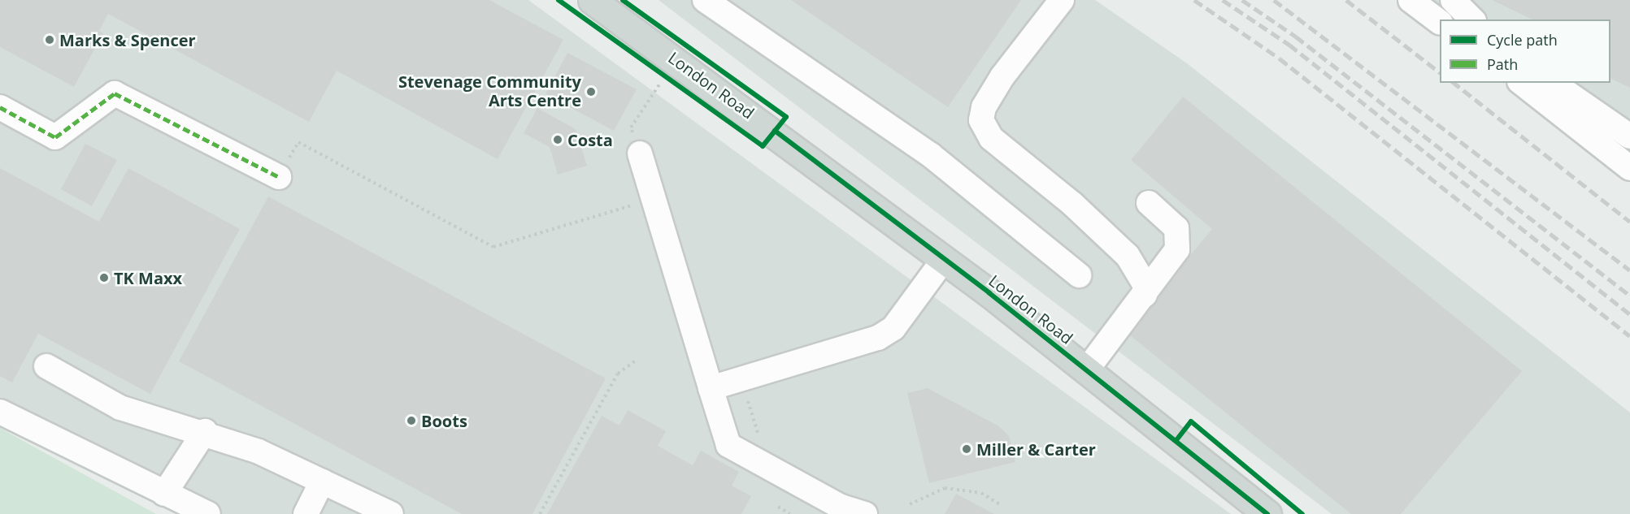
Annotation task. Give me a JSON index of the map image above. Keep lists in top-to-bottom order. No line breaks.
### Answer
{"streets":{"main road":["London Road"]},"places":["Marks & Spencer","Stevenage Community Arts Centre","Costa","TK Maxx","Boots","Miller & Carter"],"legend":["Cycle path","Path"]}
